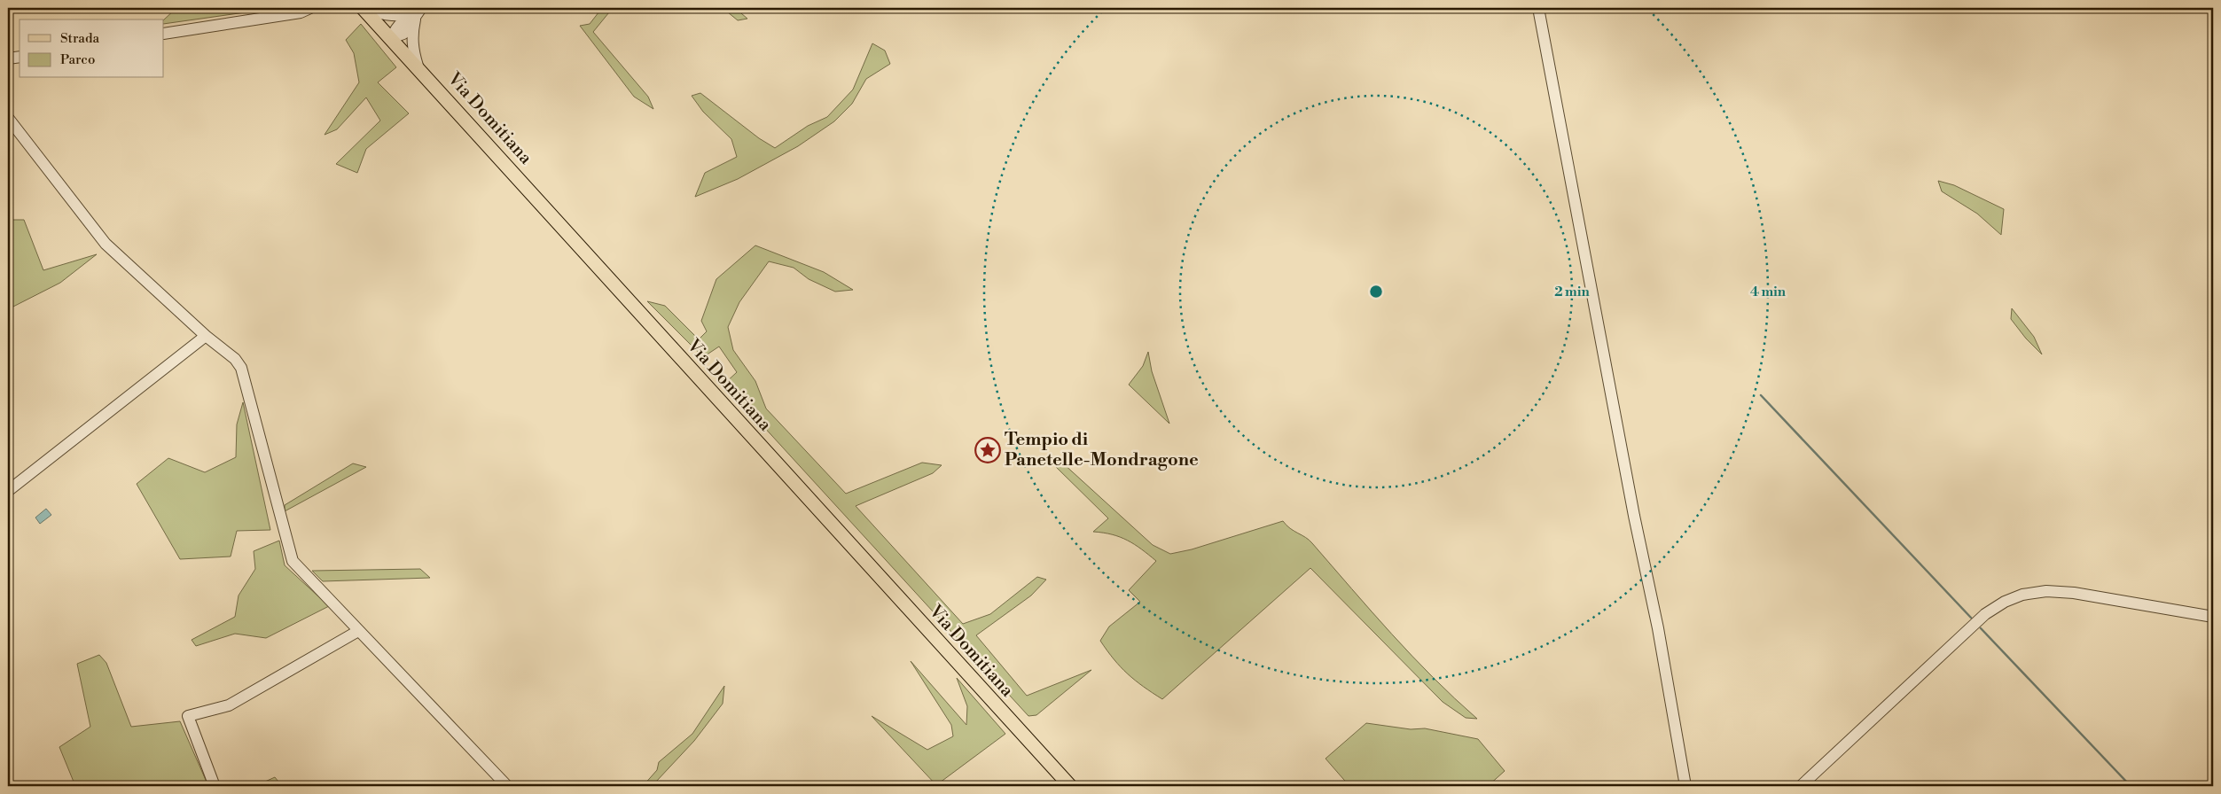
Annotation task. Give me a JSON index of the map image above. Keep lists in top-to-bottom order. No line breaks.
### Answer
{"streets":{"main road":["Via Domitiana"]},"places":{"place":["Tempio di Panetelle-Mondragone"]},"legend":["Strada","Parco"],"rings":["2 min","4 min"]}
